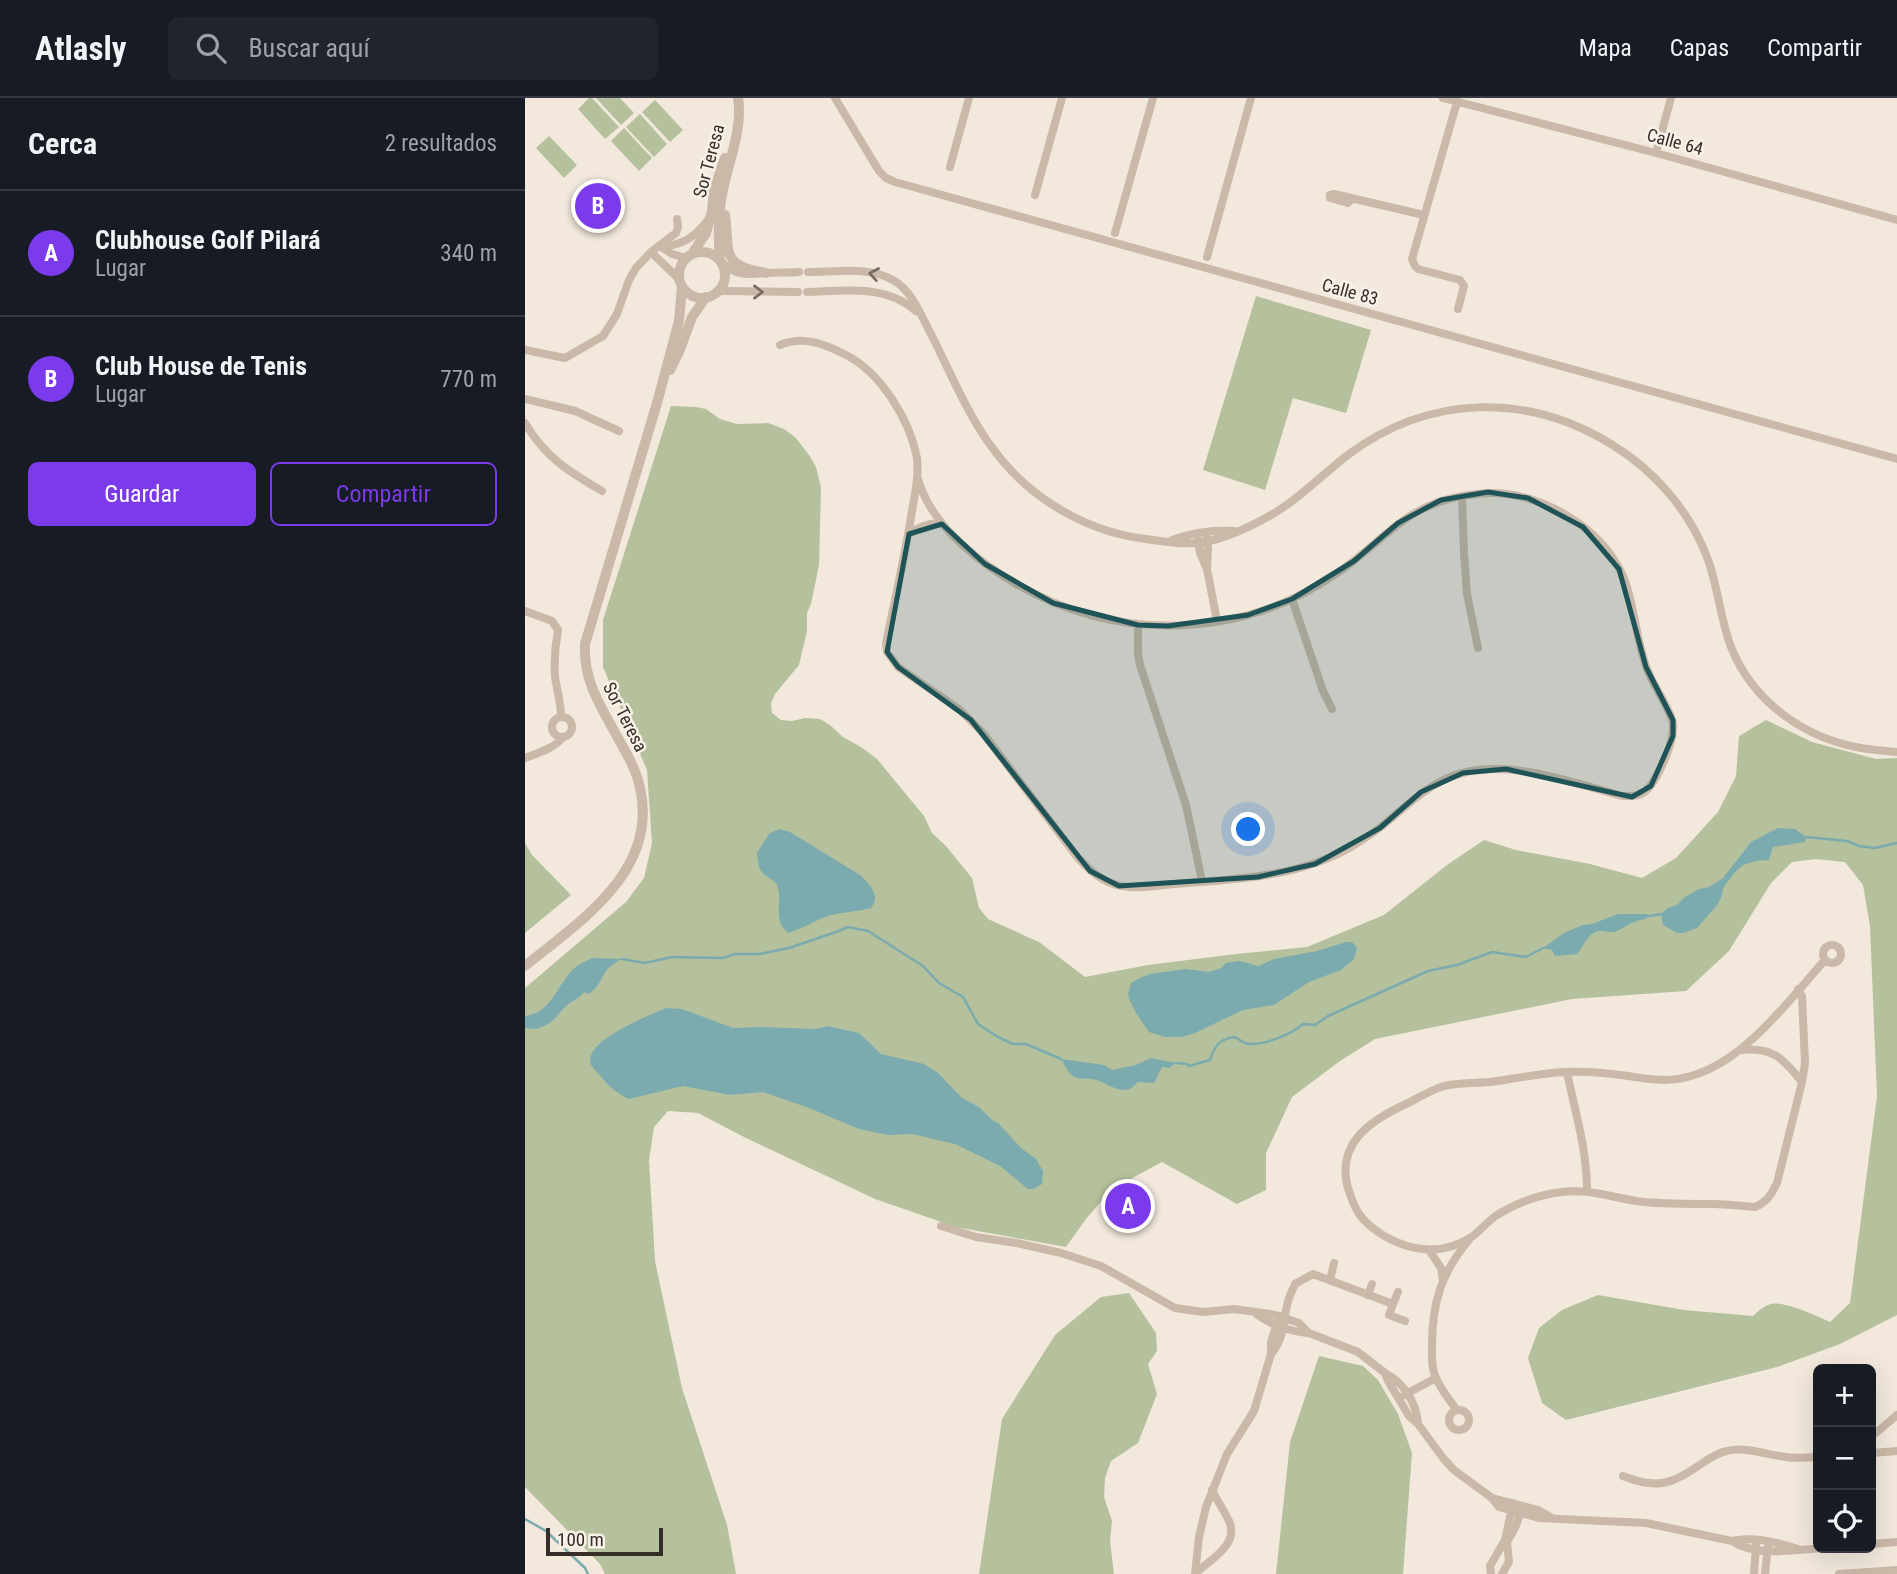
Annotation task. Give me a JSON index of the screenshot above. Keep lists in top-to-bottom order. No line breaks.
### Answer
{"streets":{"street":["Calle 64","Sor Teresa","Calle 83"]},"scale_bar":"100 m","page":{"header":"Atlasly","search":"Buscar aquí","nav":["Mapa","Capas","Compartir"],"heading":["Cerca","2 resultados"],"pins":["B","A"],"list":[{"mark":"A","name":"Clubhouse Golf Pilará","note":"Lugar","value":"340 m"},{"mark":"B","name":"Club House de Tenis","note":"Lugar","value":"770 m"}],"buttons":["Guardar","Compartir"],"map_buttons":["+","−"],"scale":"100 m"}}
